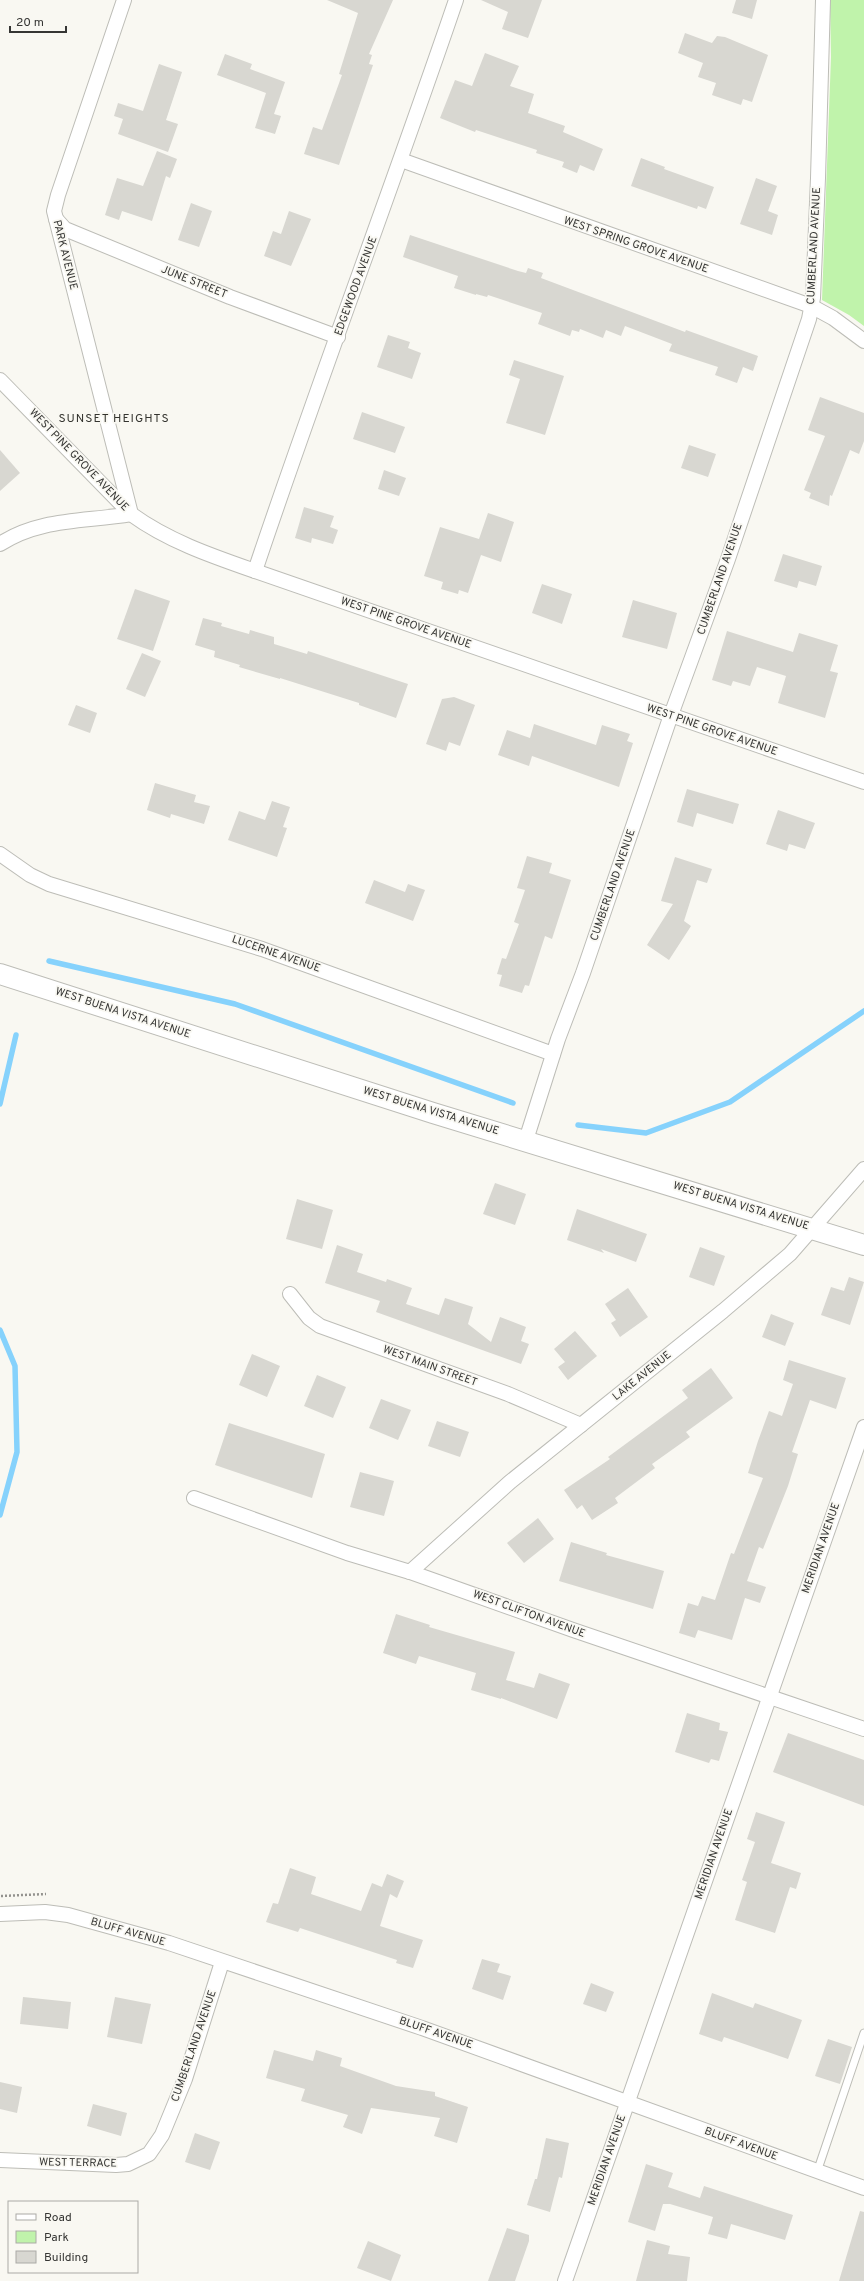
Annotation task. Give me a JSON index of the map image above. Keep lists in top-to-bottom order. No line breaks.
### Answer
{"streets":{"street":["WEST SPRING GROVE AVENUE","CUMBERLAND AVENUE","PARK AVENUE","JUNE STREET","EDGEWOOD AVENUE","WEST PINE GROVE AVENUE","LUCERNE AVENUE","WEST BUENA VISTA AVENUE","WEST MAIN STREET","LAKE AVENUE","MERIDIAN AVENUE","WEST CLIFTON AVENUE","BLUFF AVENUE","WEST TERRACE"]},"crossings":[["WEST SPRING GROVE AVENUE","CUMBERLAND AVENUE"],["WEST SPRING GROVE AVENUE","EDGEWOOD AVENUE"],["CUMBERLAND AVENUE","WEST PINE GROVE AVENUE"],["CUMBERLAND AVENUE","LUCERNE AVENUE"],["CUMBERLAND AVENUE","WEST BUENA VISTA AVENUE"],["CUMBERLAND AVENUE","BLUFF AVENUE"],["CUMBERLAND AVENUE","WEST TERRACE"],["PARK AVENUE","JUNE STREET"],["PARK AVENUE","WEST PINE GROVE AVENUE"],["JUNE STREET","EDGEWOOD AVENUE"],["EDGEWOOD AVENUE","WEST PINE GROVE AVENUE"],["WEST BUENA VISTA AVENUE","LAKE AVENUE"],["WEST MAIN STREET","LAKE AVENUE"],["LAKE AVENUE","WEST CLIFTON AVENUE"],["MERIDIAN AVENUE","WEST CLIFTON AVENUE"],["MERIDIAN AVENUE","BLUFF AVENUE"]],"districts":["SUNSET HEIGHTS"],"legend":["Road","Park","Building"],"scale_bar":"20 m"}
